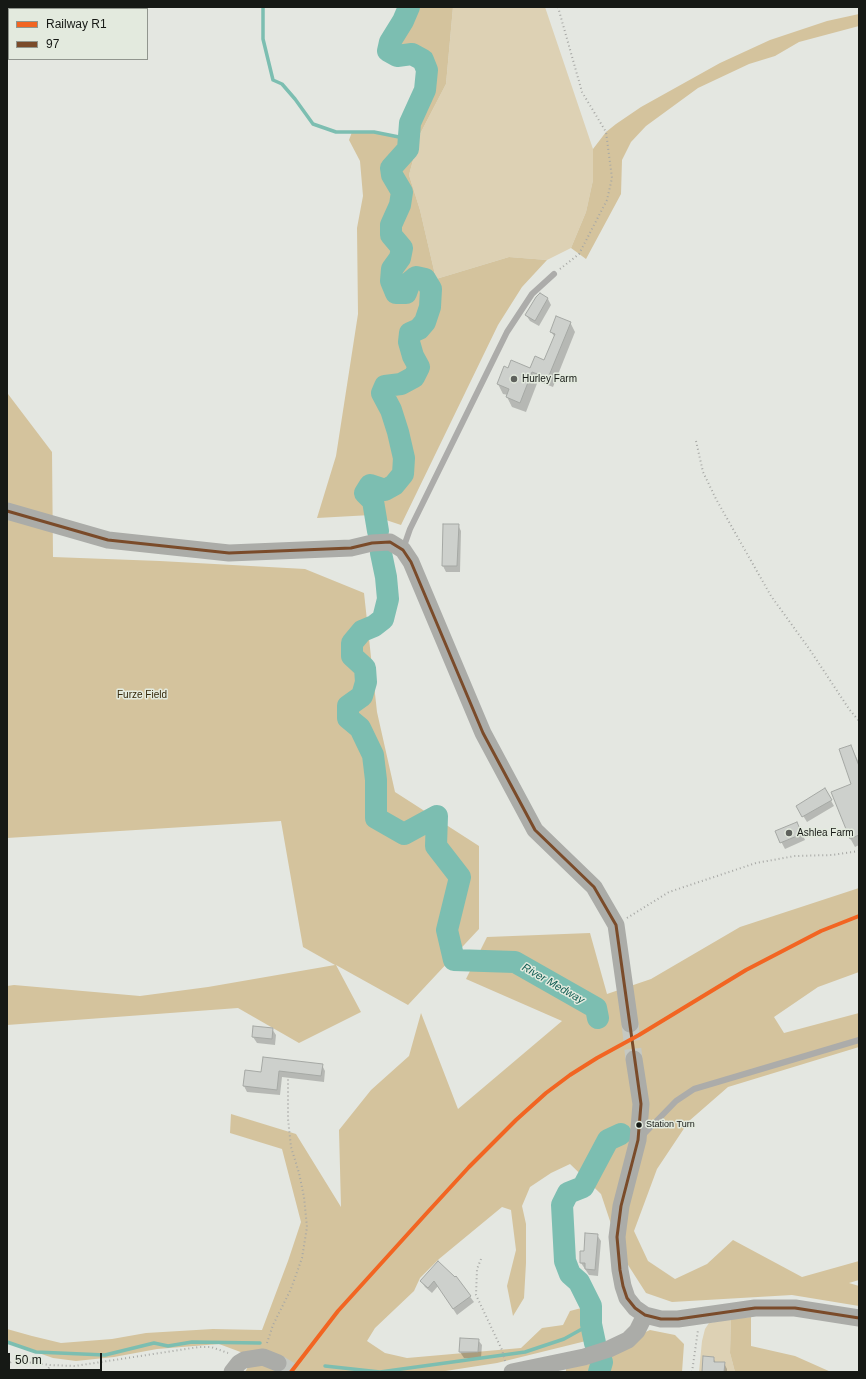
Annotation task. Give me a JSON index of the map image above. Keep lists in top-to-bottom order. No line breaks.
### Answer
{"water":["River Medway"],"parks":["Furze Field"],"places":["Hurley Farm","Ashlea Farm","Station Turn"],"lines":["transit line 97","rail line R1"],"legend":["Railway R1","97"],"scale_bar":"50 m"}
